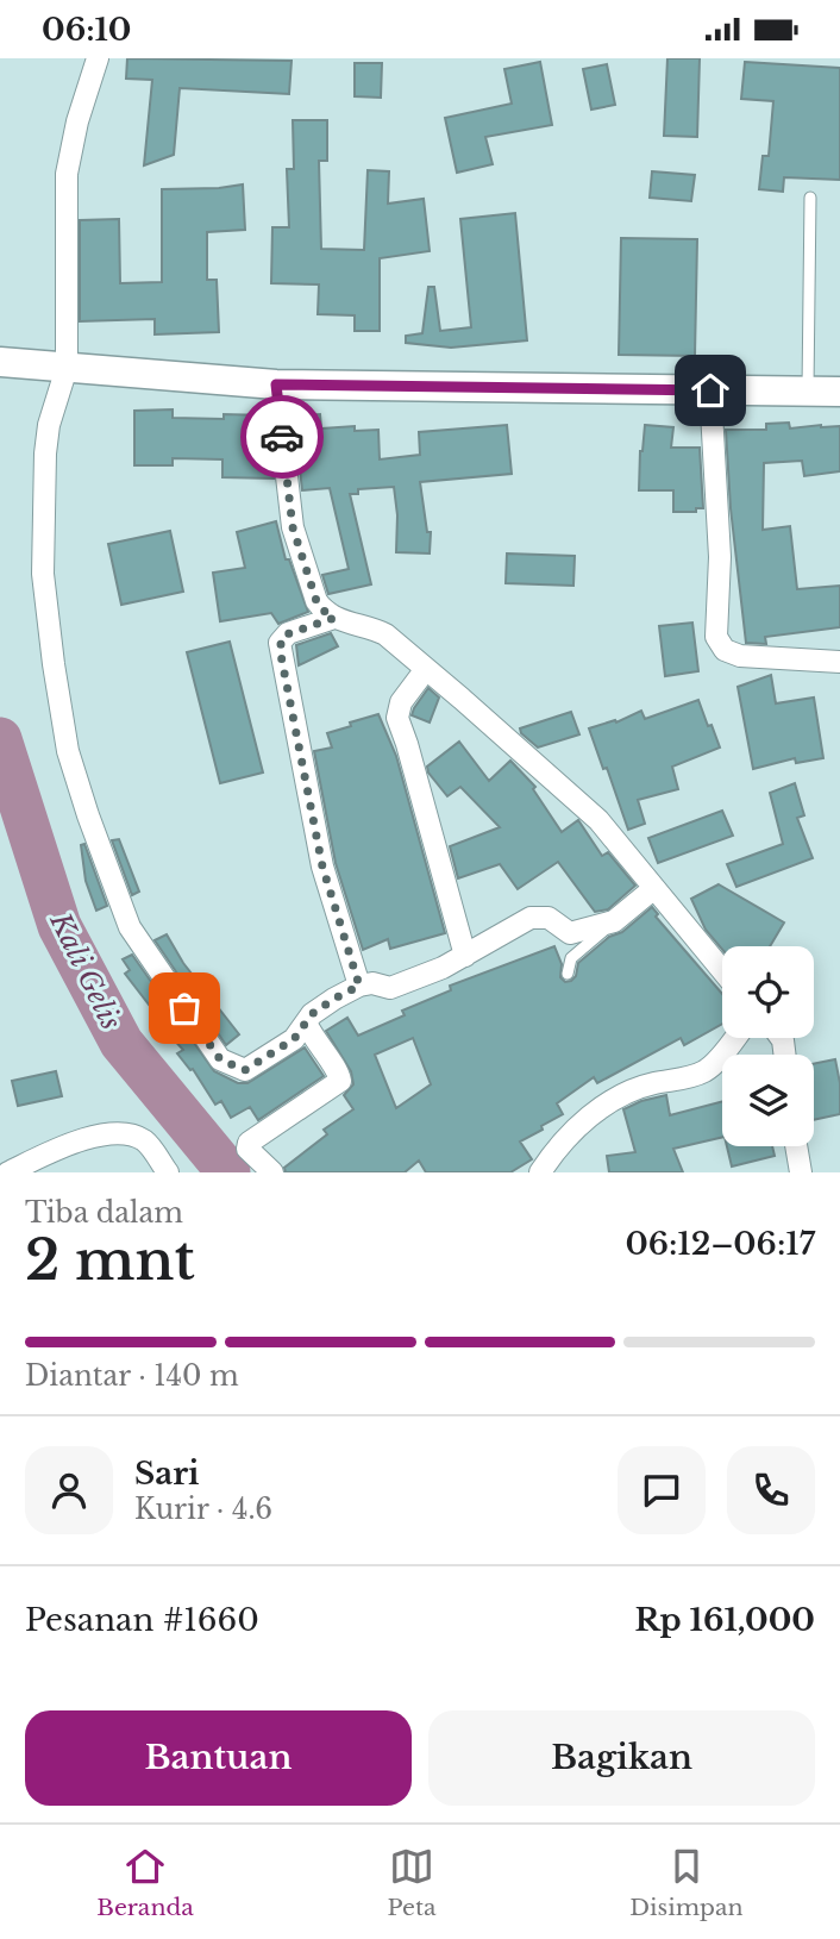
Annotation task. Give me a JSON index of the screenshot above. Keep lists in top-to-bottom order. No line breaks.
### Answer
{"water":["Kali Gelis"],"page":{"status":"06:10","heading":["2 mnt","Tiba dalam","06:12–06:17"],"panel":["Sari","Kurir · 4.6","Pesanan #1660","Rp 161,000"],"bar":"Diantar · 140 m","buttons":["Bantuan","Bagikan"],"tabs":["Beranda","Peta","Disimpan"]}}
